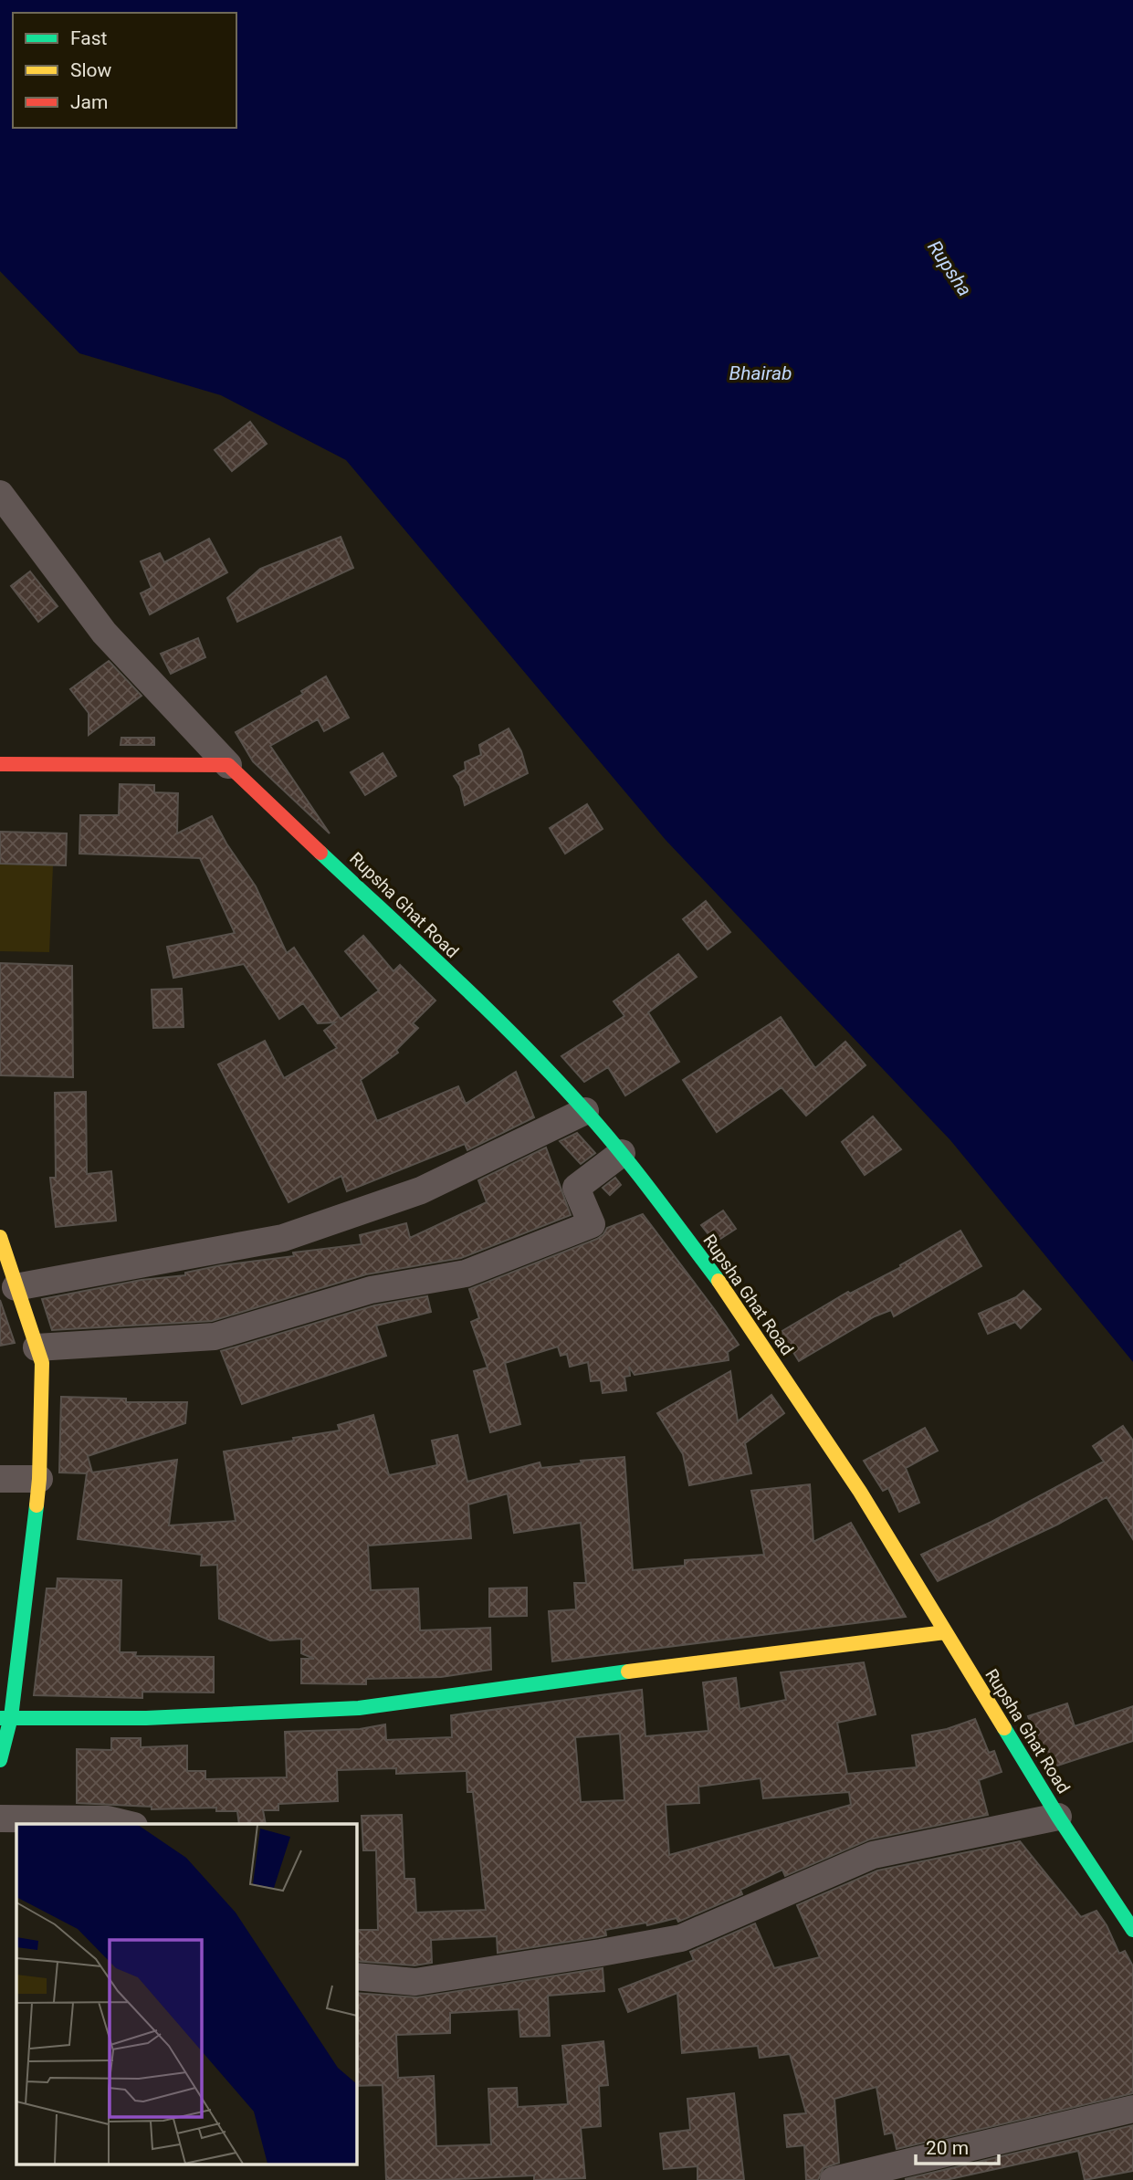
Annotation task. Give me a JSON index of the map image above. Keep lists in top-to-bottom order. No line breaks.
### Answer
{"streets":{"street":["Rupsha Ghat Road"]},"water":["Rupsha","Bhairab"],"legend":["Fast","Slow","Jam"],"scale_bar":"20 m"}
